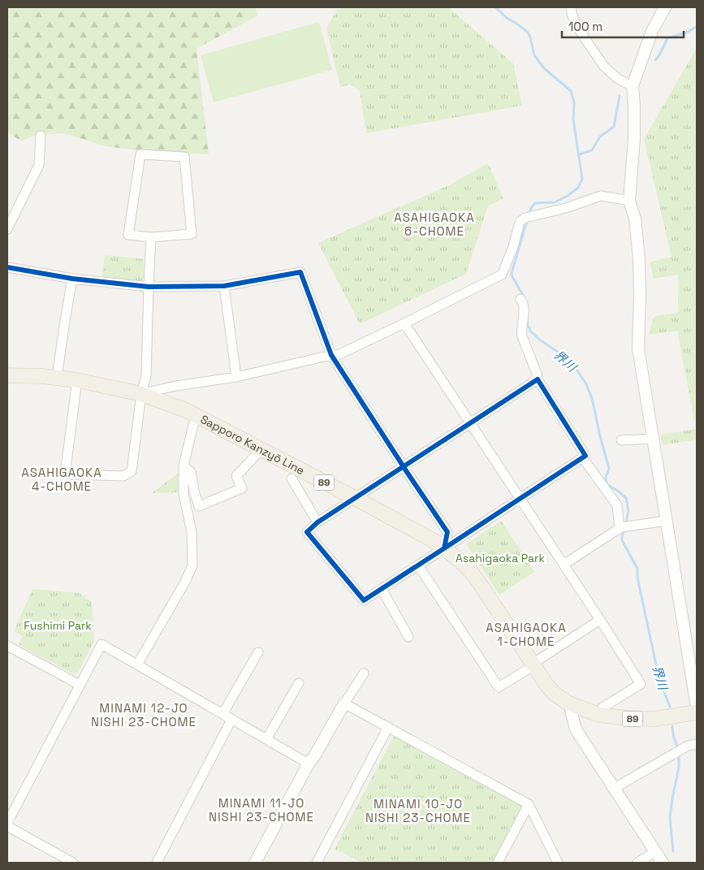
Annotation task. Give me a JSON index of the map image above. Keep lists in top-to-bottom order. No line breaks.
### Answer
{"streets":{"main road":["Sapporo Kanzyō Line","89"]},"districts":["ASAHIGAOKA 6-CHOME","ASAHIGAOKA 4-CHOME","ASAHIGAOKA 1-CHOME","MINAMI 12-JO NISHI 23-CHOME","MINAMI 11-JO NISHI 23-CHOME","MINAMI 10-JO NISHI 23-CHOME"],"water":["界川"],"parks":["Asahigaoka Park","Fushimi Park"],"scale_bar":"100 m"}
